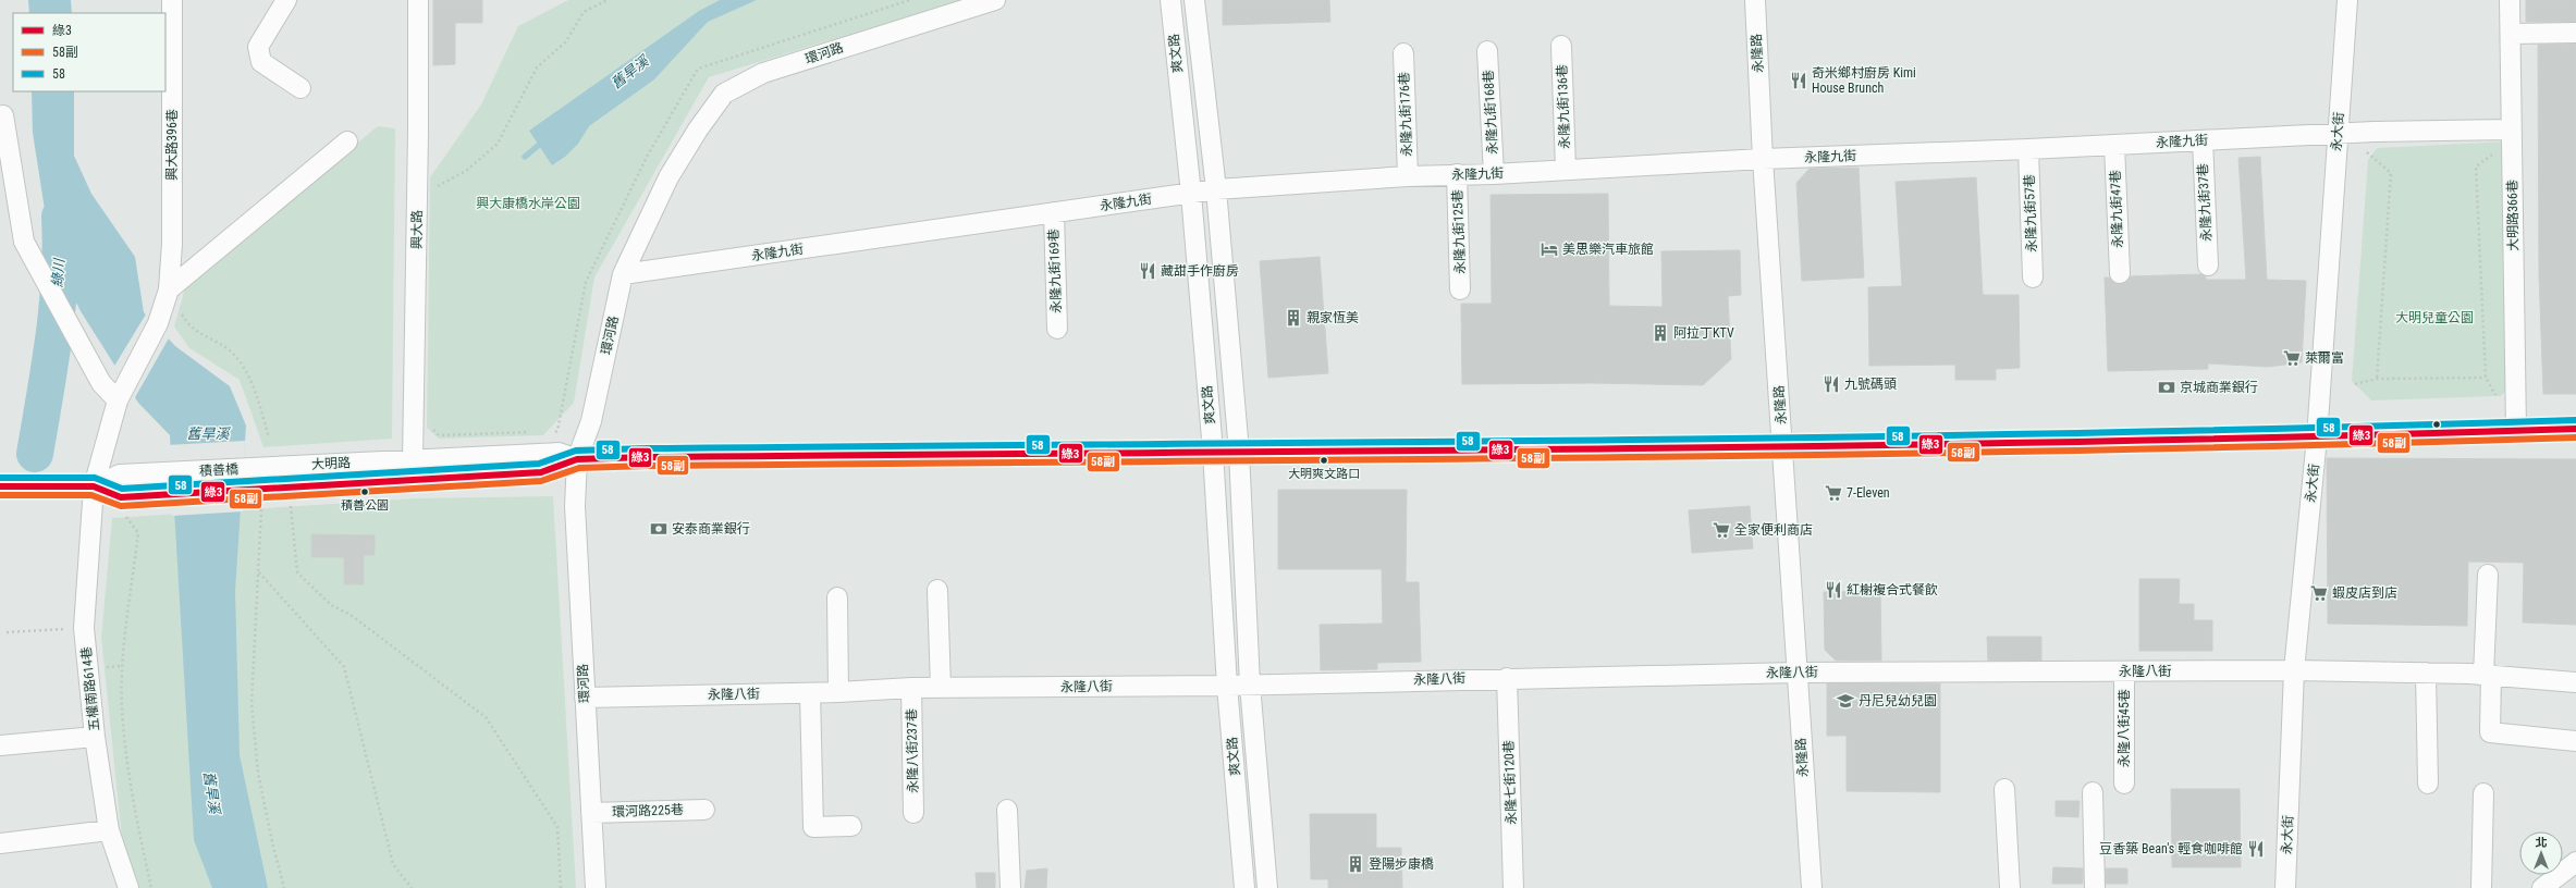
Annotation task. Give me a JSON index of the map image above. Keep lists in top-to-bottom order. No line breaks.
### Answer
{"streets":{"street":["環河路","爽文路","永隆路","永隆九街136巷","永隆九街168巷","永隆九街176巷","永大街","永隆九街","興大路396巷","永隆九街37巷","永隆九街47巷","永隆九街57巷","大明路366巷","興大路","永隆九街125巷","永隆九街169巷","大明路","積善橋","永隆八街","五權南路614巷","永隆八街45巷","永隆八街237巷","永隆七街120巷","環河路225巷"]},"crossings":[["環河路","永隆九街"],["環河路","大明路"],["環河路","永隆八街"],["環河路","環河路225巷"],["爽文路","永隆九街"],["爽文路","大明路"],["爽文路","永隆八街"],["永隆路","永隆九街"],["永隆路","大明路"],["永隆路","永隆八街"],["永隆九街136巷","永隆九街"],["永隆九街168巷","永隆九街"],["永隆九街176巷","永隆九街"],["永大街","永隆九街"],["永大街","大明路"],["永大街","永隆八街"],["永隆九街","永隆九街37巷"],["永隆九街","永隆九街47巷"],["永隆九街","永隆九街57巷"],["永隆九街","大明路366巷"],["永隆九街","永隆九街125巷"],["永隆九街","永隆九街169巷"],["興大路396巷","五權南路614巷"],["大明路366巷","大明路"],["興大路","大明路"],["大明路","積善橋"],["積善橋","五權南路614巷"],["永隆八街","永隆八街45巷"],["永隆八街","永隆八街237巷"],["永隆八街","永隆七街120巷"]],"water":["舊旱溪","綠川"],"parks":["興大康橋水岸公園","大明兒童公園"],"places":{"restaurant":["奇米鄉村廚房 Kimi House Brunch","藏甜手作廚房","九號碼頭","紅榭複合式餐飲","豆香築 Bean's 輕食咖啡館"],"hotel":["美思樂汽車旅館"],"building":["親家恆美","阿拉丁KTV","登陽步康橋"],"supermarket":["萊爾富","7-Eleven","全家便利商店","蝦皮店到店"],"bank":["京城商業銀行","安泰商業銀行"],"other":["大明爽文路口","積善公園"],"school or university":["丹尼兒幼兒園"]},"lines":["transit line 58","transit line 綠3","transit line 58副"],"legend":["綠3","58副","58"],"north":"top"}
